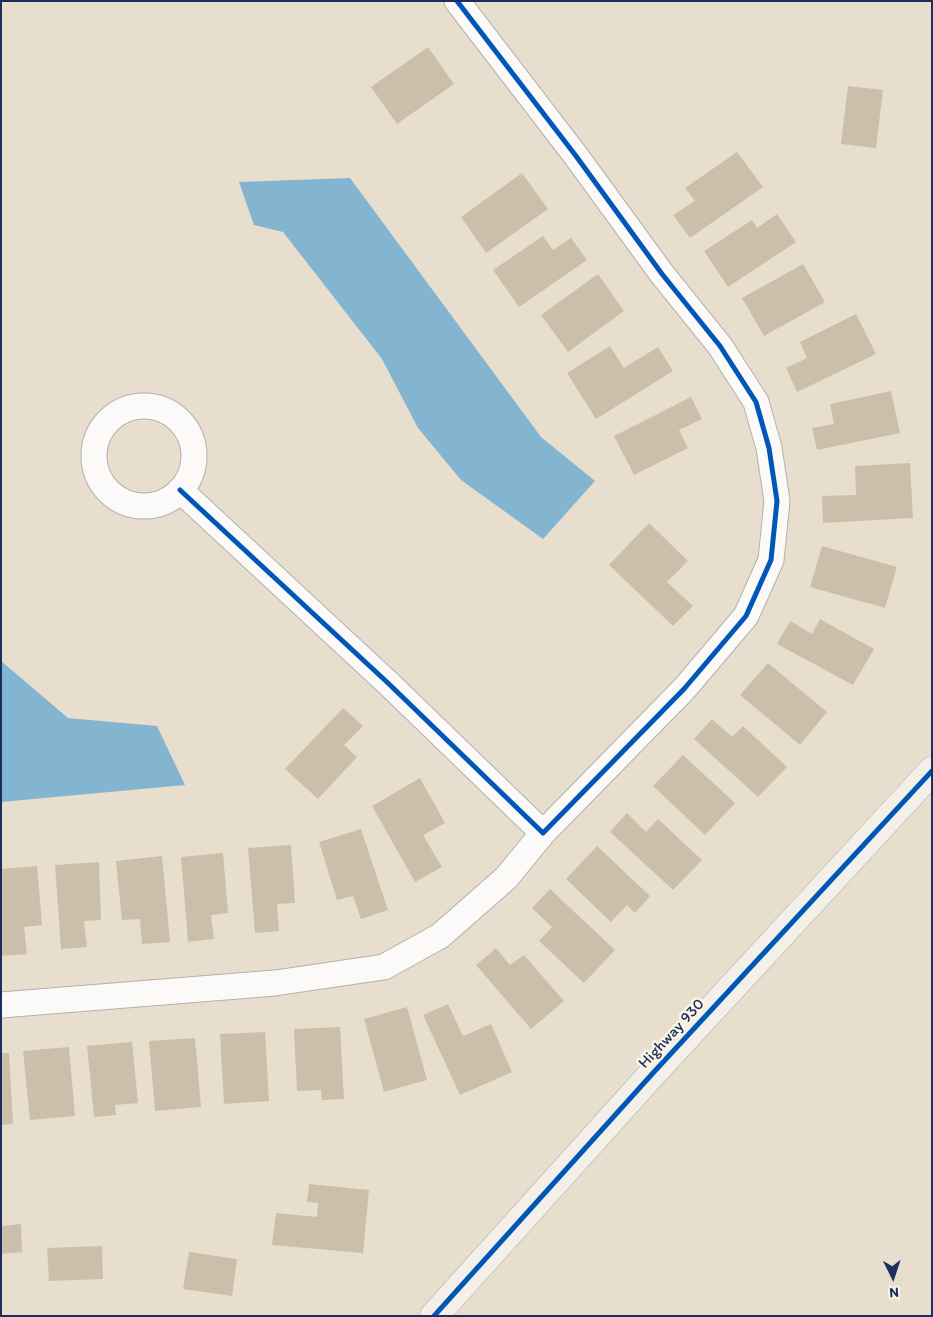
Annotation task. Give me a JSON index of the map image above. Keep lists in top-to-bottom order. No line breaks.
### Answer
{"streets":{"street":["Highway 930"]},"north":"bottom"}
